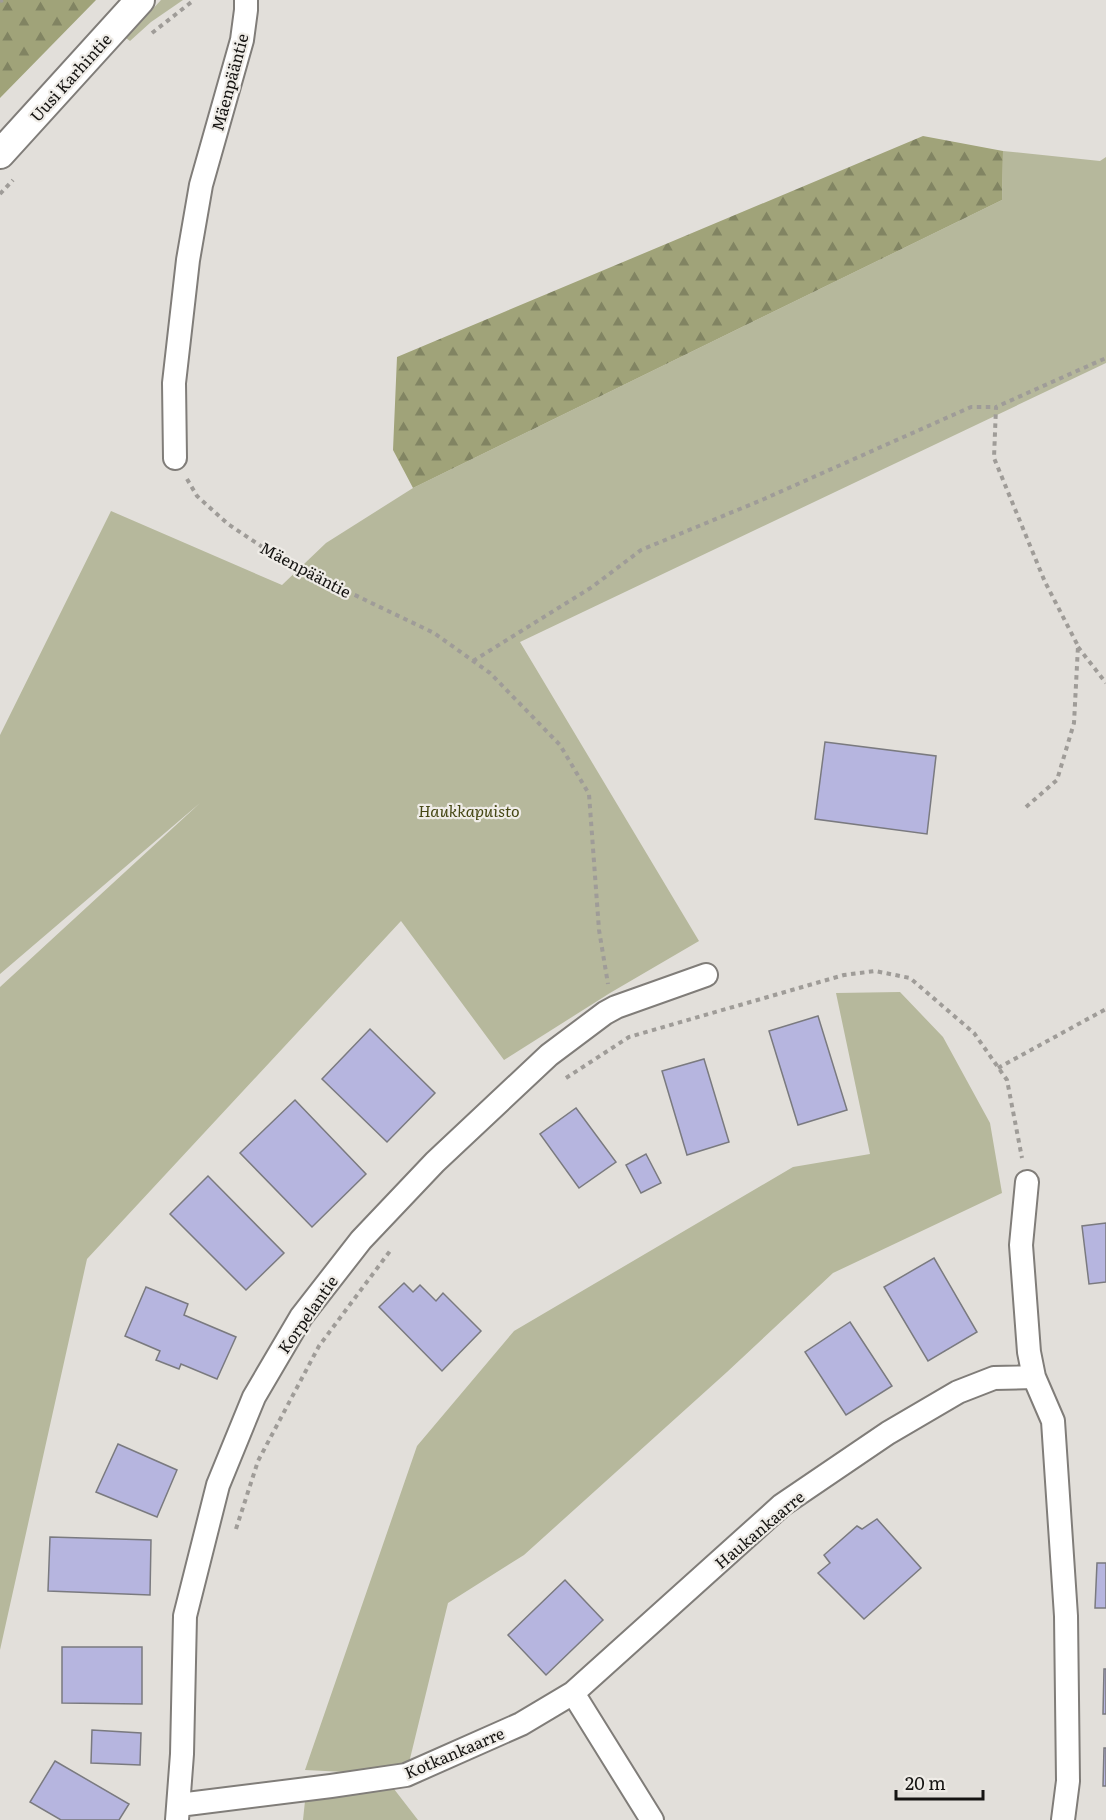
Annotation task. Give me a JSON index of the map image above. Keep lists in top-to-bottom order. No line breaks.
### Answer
{"streets":{"street":["Uusi Karhintie","Mäenpääntie","Korpelantie","Haukankaarre","Kotkankaarre"]},"crossings":[["Korpelantie","Kotkankaarre"],["Haukankaarre","Kotkankaarre"]],"parks":["Haukkapuisto"],"scale_bar":"20 m"}
